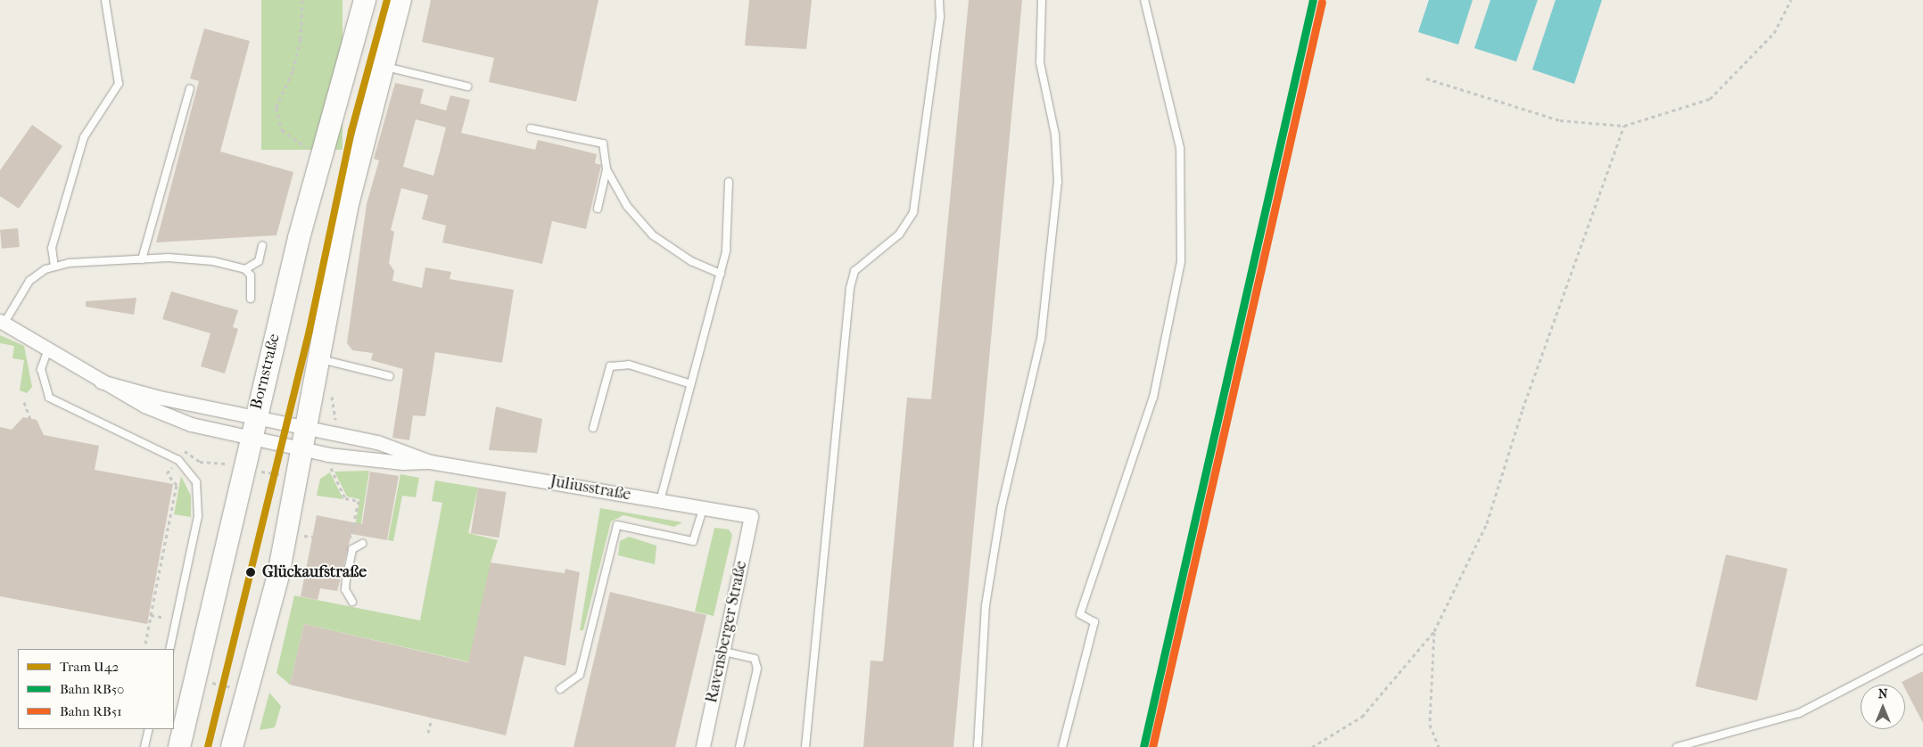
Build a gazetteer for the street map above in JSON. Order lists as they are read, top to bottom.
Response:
{
  "streets": {
    "main road": ["Bornstraße"],
    "street": ["Juliusstraße", "Ravensberger Straße"]
  },
  "crossings": [
    ["Bornstraße", "Juliusstraße"],
    ["Juliusstraße", "Ravensberger Straße"]
  ],
  "places": ["Glückaufstraße"],
  "lines": ["tram line U42", "rail line RB50", "rail line RB51"],
  "legend": ["Tram U42", "Bahn RB50", "Bahn RB51"],
  "north": "top"
}
